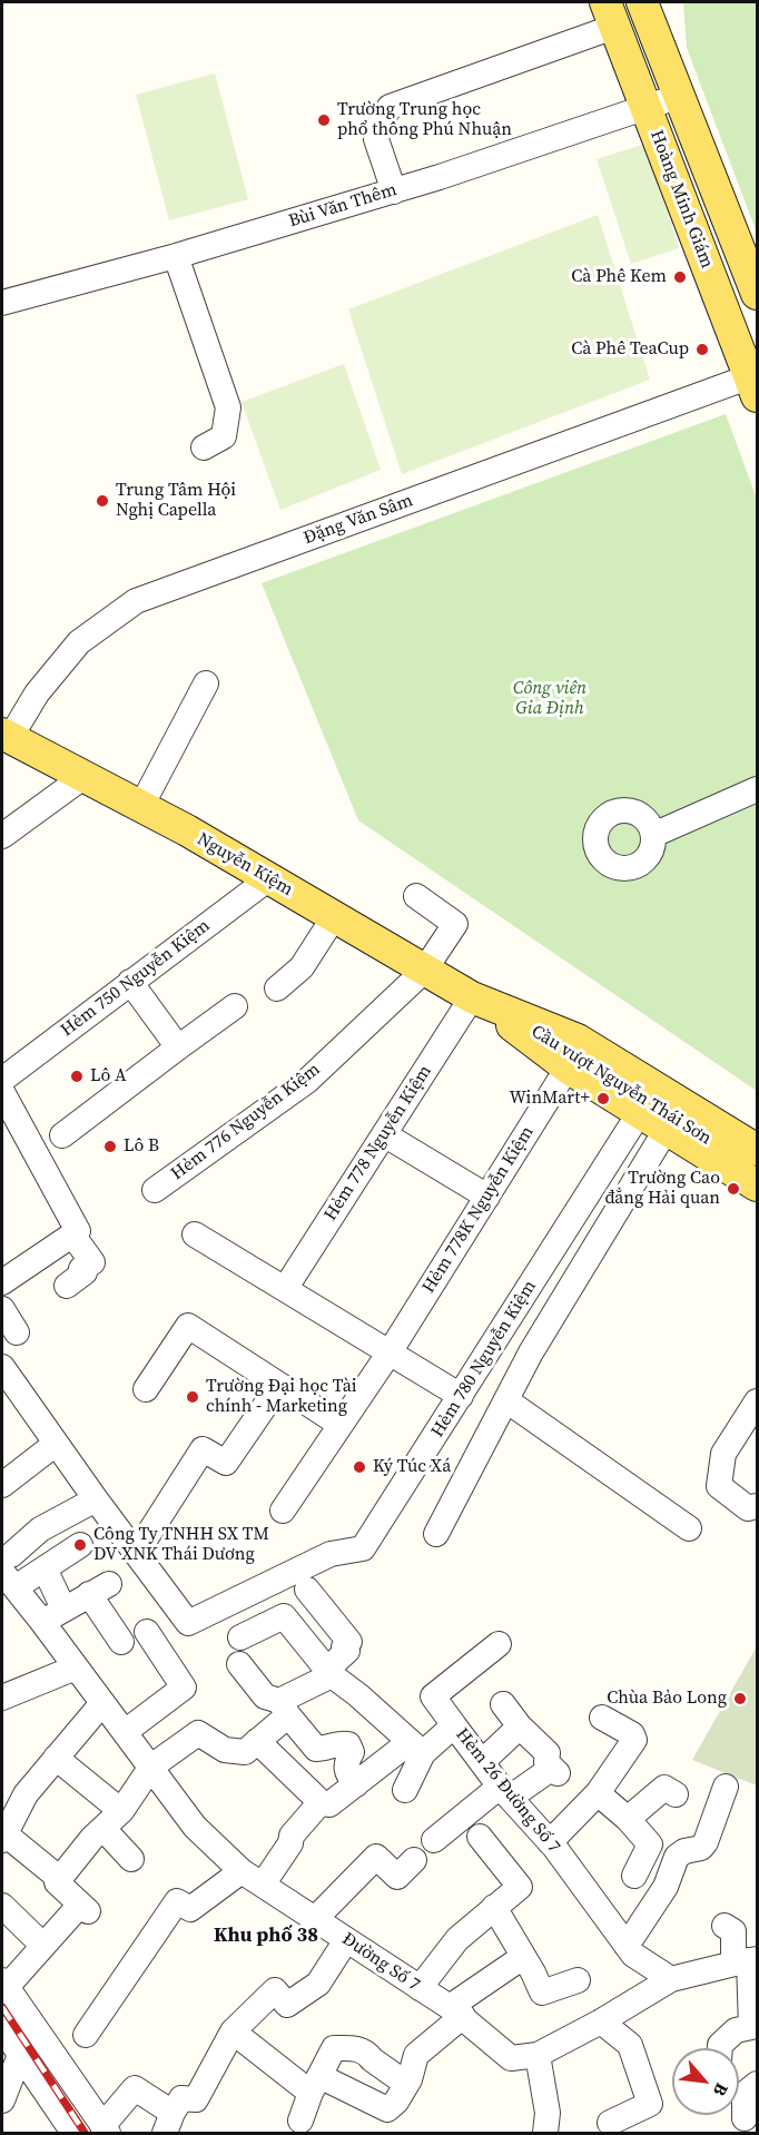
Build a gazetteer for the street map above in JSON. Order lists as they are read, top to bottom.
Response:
{
  "streets": {
    "main road": ["Hoàng Minh Giám", "Nguyễn Kiệm", "Cầu vượt Nguyễn Thái Sơn"],
    "street": [
      "Bùi Văn Thêm",
      "Đặng Văn Sâm",
      "Hẻm 750 Nguyễn Kiệm",
      "Hẻm 776 Nguyễn Kiệm",
      "Hẻm 778 Nguyễn Kiệm",
      "Hẻm 778K Nguyễn Kiệm",
      "Hẻm 780 Nguyễn Kiệm",
      "Hẻm 26 Đường Số 7",
      "Đường Số 7"
    ]
  },
  "crossings": [
    ["Hoàng Minh Giám", "Bùi Văn Thêm"],
    ["Hoàng Minh Giám", "Đặng Văn Sâm"],
    ["Đặng Văn Sâm", "Nguyễn Kiệm"],
    ["Nguyễn Kiệm", "Hẻm 750 Nguyễn Kiệm"],
    ["Nguyễn Kiệm", "Cầu vượt Nguyễn Thái Sơn"],
    ["Nguyễn Kiệm", "Hẻm 776 Nguyễn Kiệm"],
    ["Nguyễn Kiệm", "Hẻm 778 Nguyễn Kiệm"],
    ["Cầu vượt Nguyễn Thái Sơn", "Hẻm 778 Nguyễn Kiệm"],
    ["Cầu vượt Nguyễn Thái Sơn", "Hẻm 778K Nguyễn Kiệm"],
    ["Hẻm 26 Đường Số 7", "Đường Số 7"]
  ],
  "districts": ["Khu phố 38"],
  "parks": ["Công viên Gia Định"],
  "places": [
    "Trường Trung học phổ thông Phú Nhuận",
    "Cà Phê Kem",
    "Cà Phê TeaCup",
    "Trung Tâm Hội Nghị Capella",
    "Lô A",
    "WinMart+",
    "Lô B",
    "Trường Cao đẳng Hải quan",
    "Trường Đại học Tài chính - Marketing",
    "Ký Túc Xá",
    "Công Ty TNHH SX TM DV XNK Thái Dương",
    "Chùa Bảo Long"
  ],
  "north": "bottom right"
}
